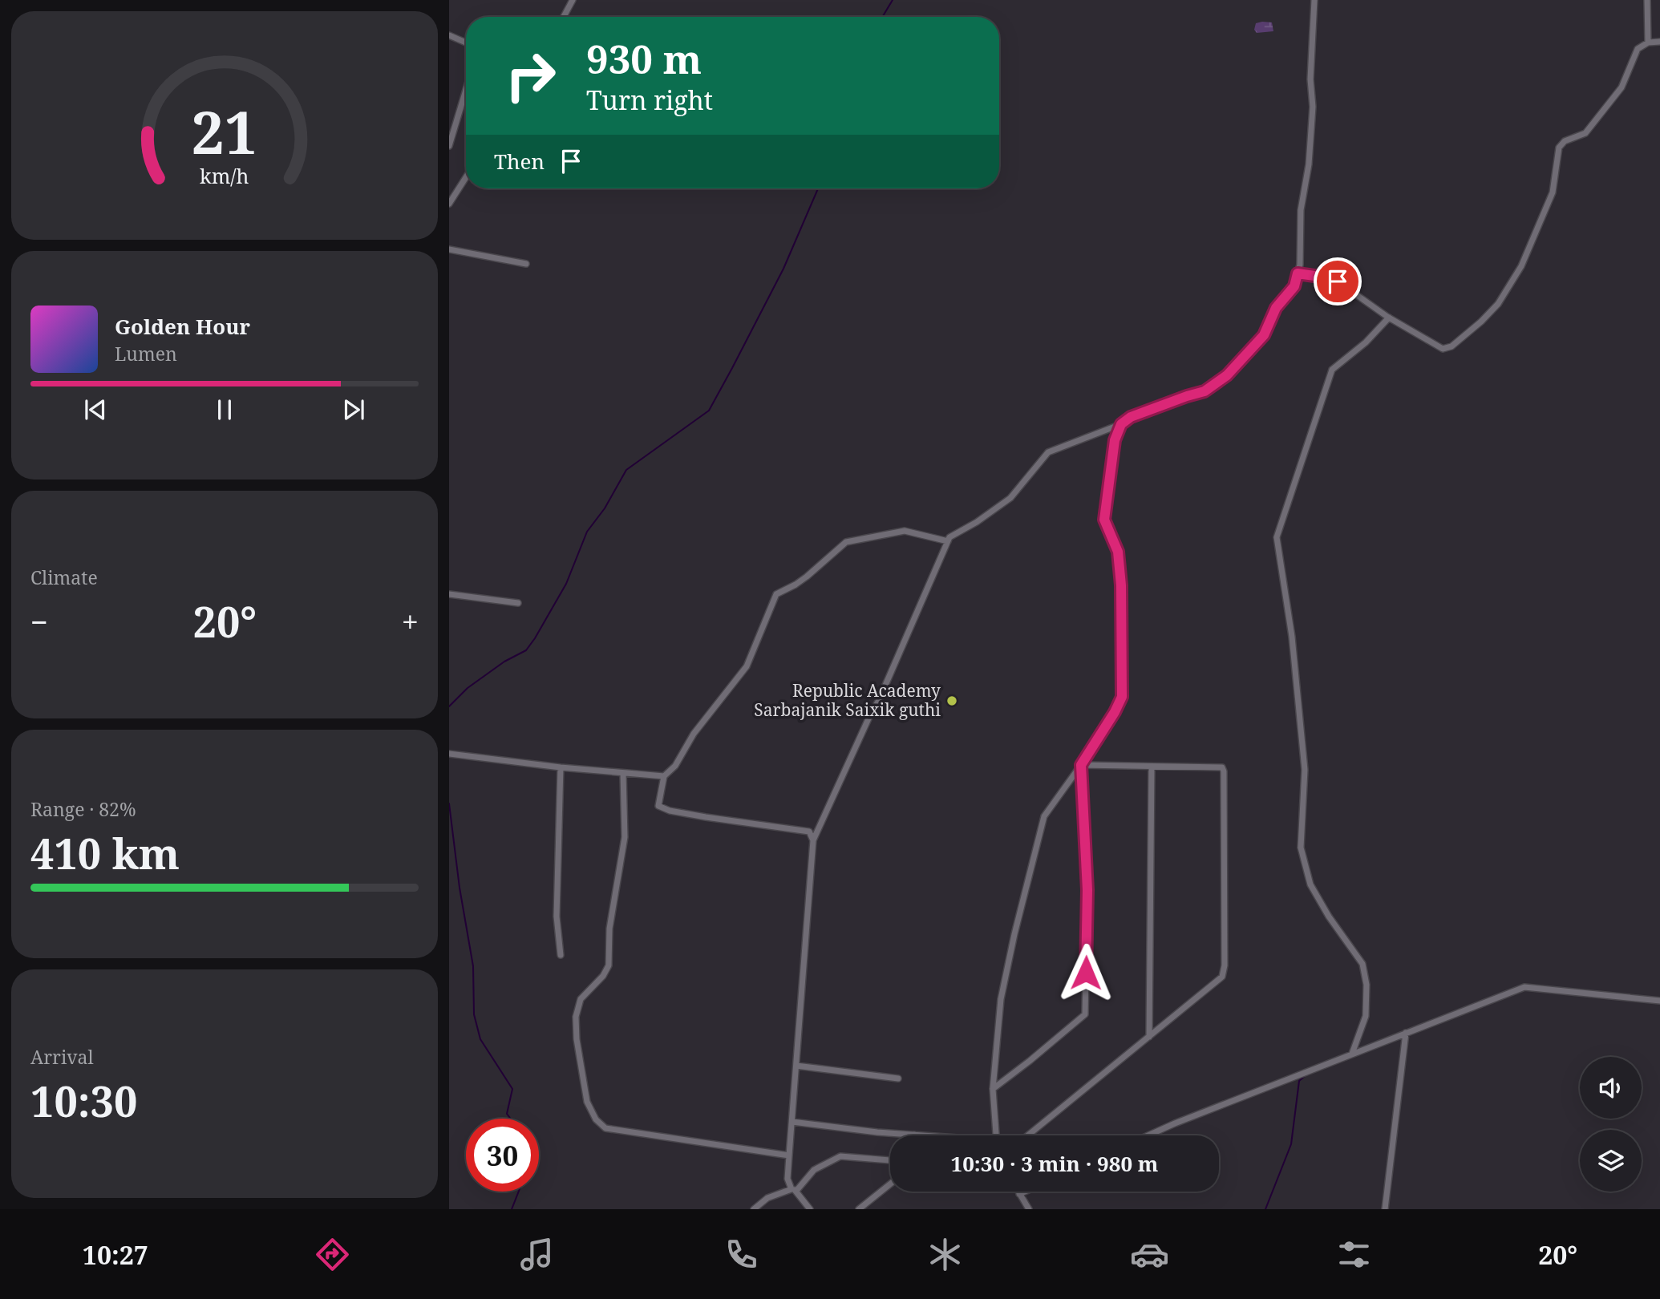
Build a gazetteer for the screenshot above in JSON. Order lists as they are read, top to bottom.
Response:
{
  "places": ["Republic Academy Sarbajanik Saixik guthi"],
  "page": {
    "turn": ["930 m", "Turn right"],
    "then": "Then",
    "song": ["Golden Hour", "Lumen"],
    "tile": [
      "Climate",
      ["Range · 82%", "410 km"],
      ["Arrival", "10:30"]
    ],
    "heat": ["−", "20°", "+"],
    "limit": "30",
    "trip": "10:30 · 3 min · 980 m",
    "tabs": ["10:27", "20°"],
    "gauge": ["21", "km/h"]
  }
}
